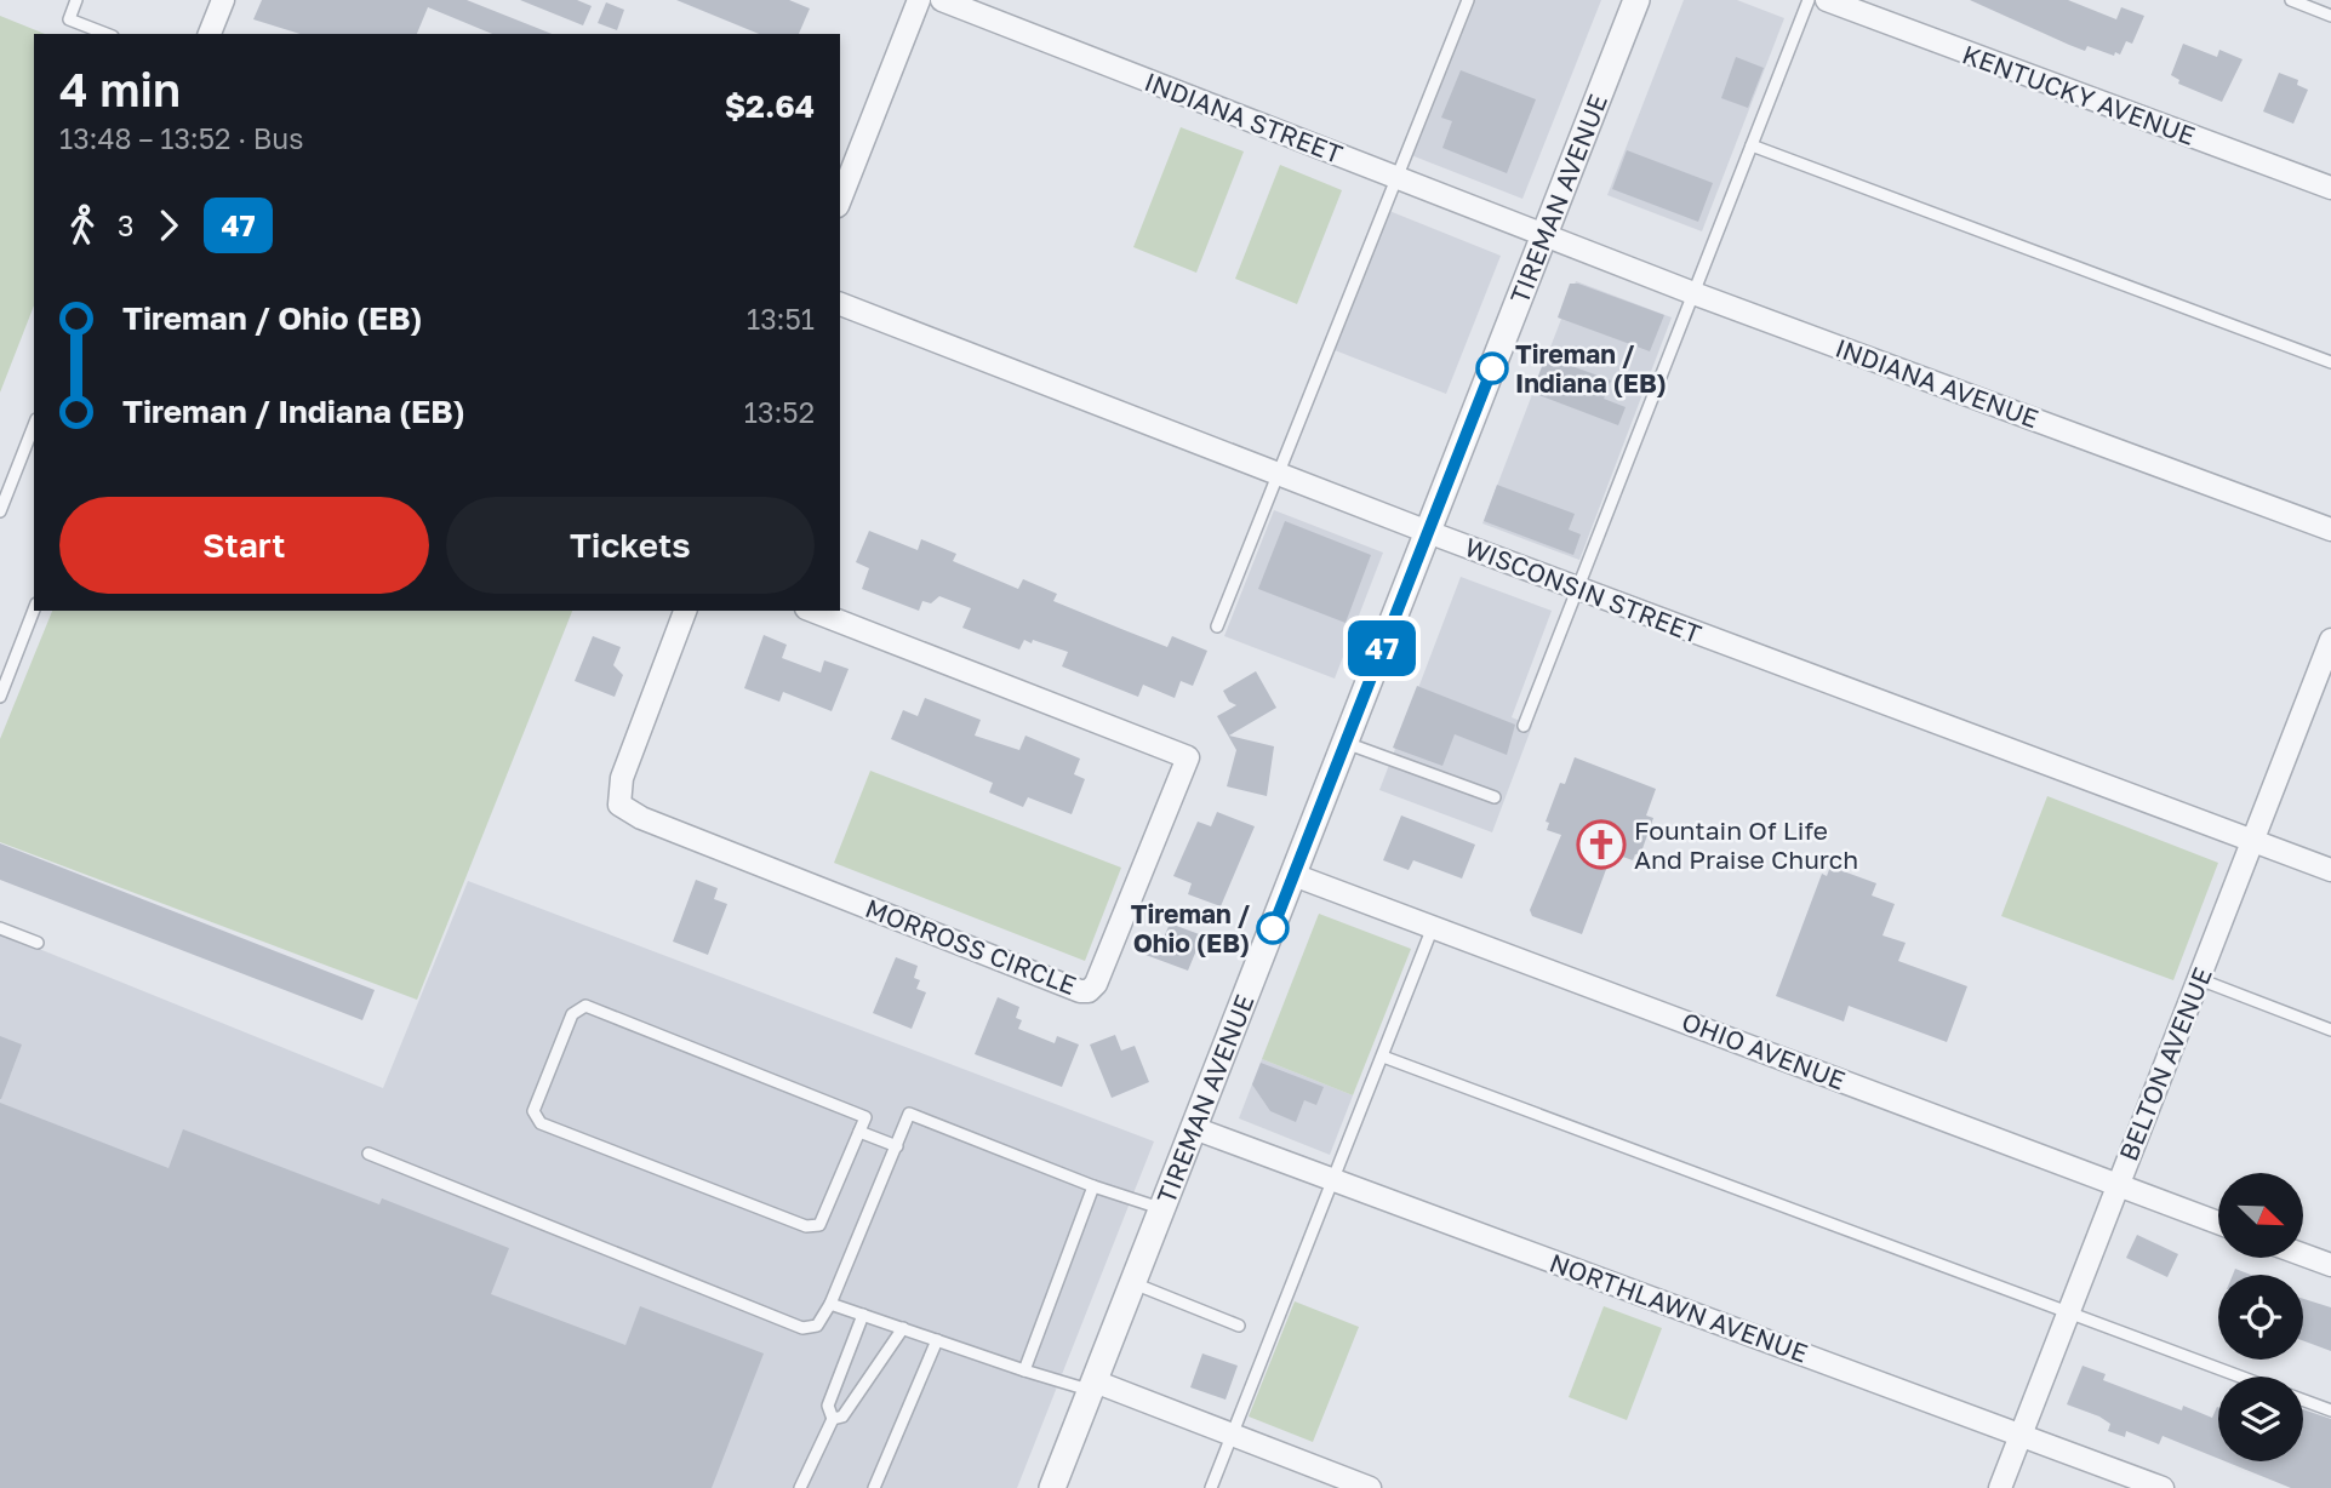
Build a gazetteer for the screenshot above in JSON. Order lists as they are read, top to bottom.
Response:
{
  "streets": {
    "street": [
      "KENTUCKY AVENUE",
      "INDIANA STREET",
      "TIREMAN AVENUE",
      "INDIANA AVENUE",
      "WISCONSIN STREET",
      "MORROSS CIRCLE",
      "OHIO AVENUE",
      "BELTON AVENUE",
      "NORTHLAWN AVENUE"
    ]
  },
  "crossings": [
    ["INDIANA STREET", "TIREMAN AVENUE"],
    ["INDIANA STREET", "INDIANA AVENUE"],
    ["TIREMAN AVENUE", "INDIANA AVENUE"],
    ["TIREMAN AVENUE", "WISCONSIN STREET"],
    ["TIREMAN AVENUE", "OHIO AVENUE"],
    ["TIREMAN AVENUE", "NORTHLAWN AVENUE"],
    ["WISCONSIN STREET", "BELTON AVENUE"],
    ["OHIO AVENUE", "BELTON AVENUE"],
    ["BELTON AVENUE", "NORTHLAWN AVENUE"]
  ],
  "places": {
    "other": ["Tireman / Indiana (EB)", "Tireman / Ohio (EB)"],
    "church": ["Fountain Of Life And Praise Church"]
  },
  "lines": ["bus line 47"],
  "north": "bottom right",
  "page": {
    "on_map": "47",
    "heading": ["4 min", "13:48 – 13:52 · Bus", "$2.64"],
    "legs": ["3", "47"],
    "list": [
      {
        "name": "Tireman / Ohio (EB)",
        "value": "13:51"
      },
      {
        "name": "Tireman / Indiana (EB)",
        "value": "13:52"
      }
    ],
    "buttons": ["Start", "Tickets"]
  }
}
